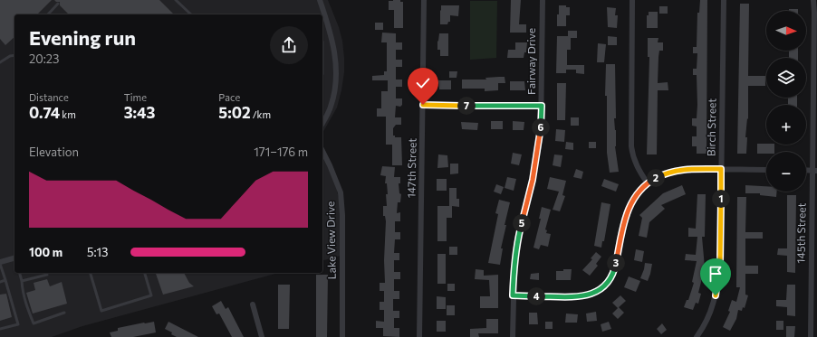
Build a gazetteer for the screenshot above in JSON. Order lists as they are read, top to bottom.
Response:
{
  "streets": {
    "street": [
      "Fairway Drive",
      "Birch Street",
      "147th Street",
      "145th Street",
      "Lake View Drive"
    ]
  },
  "north": "right",
  "page": {
    "map_buttons": ["+", "−"],
    "heading": ["Evening run", "20:23"],
    "stats": [
      ["Distance", "0.74 km"],
      ["Time", "3:43"],
      ["Pace", "5:02 /km"]
    ],
    "pins": [
      "7",
      "6",
      "2",
      "1",
      "5",
      "3",
      "4"
    ],
    "chart": ["Elevation", "171–176 m"],
    "list": [
      {
        "name": "100 m",
        "note": "5:13"
      }
    ]
  }
}
